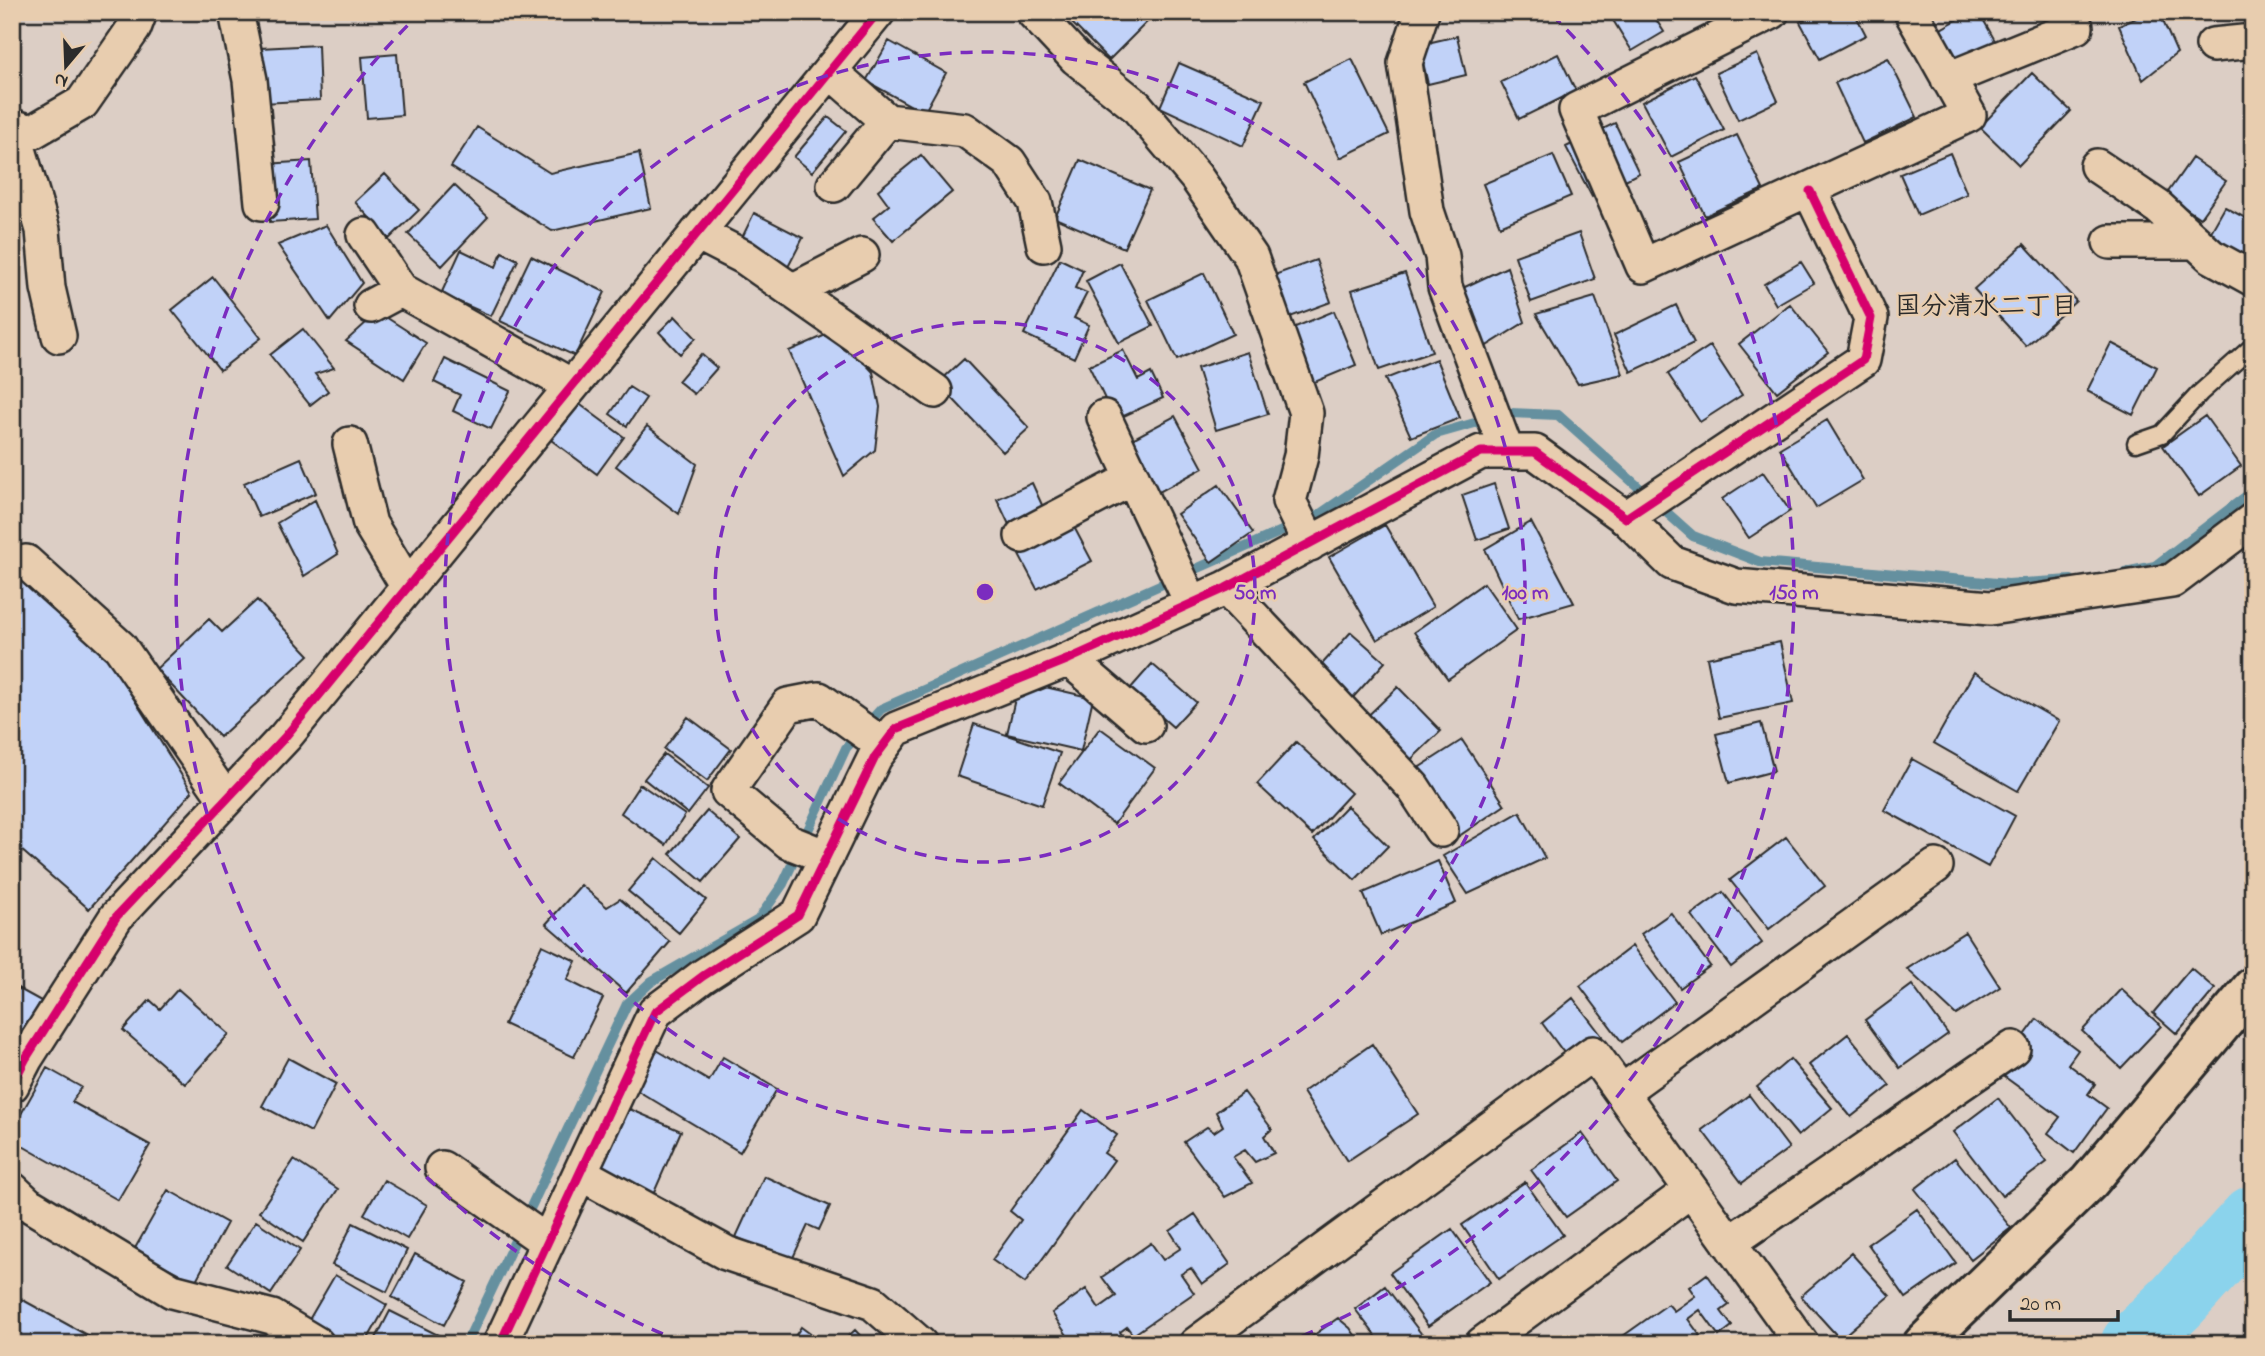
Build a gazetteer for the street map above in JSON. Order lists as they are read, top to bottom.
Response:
{
  "districts": ["国分清水二丁目"],
  "scale_bar": "20 m",
  "north": "bottom",
  "rings": ["50 m", "100 m", "150 m"]
}
